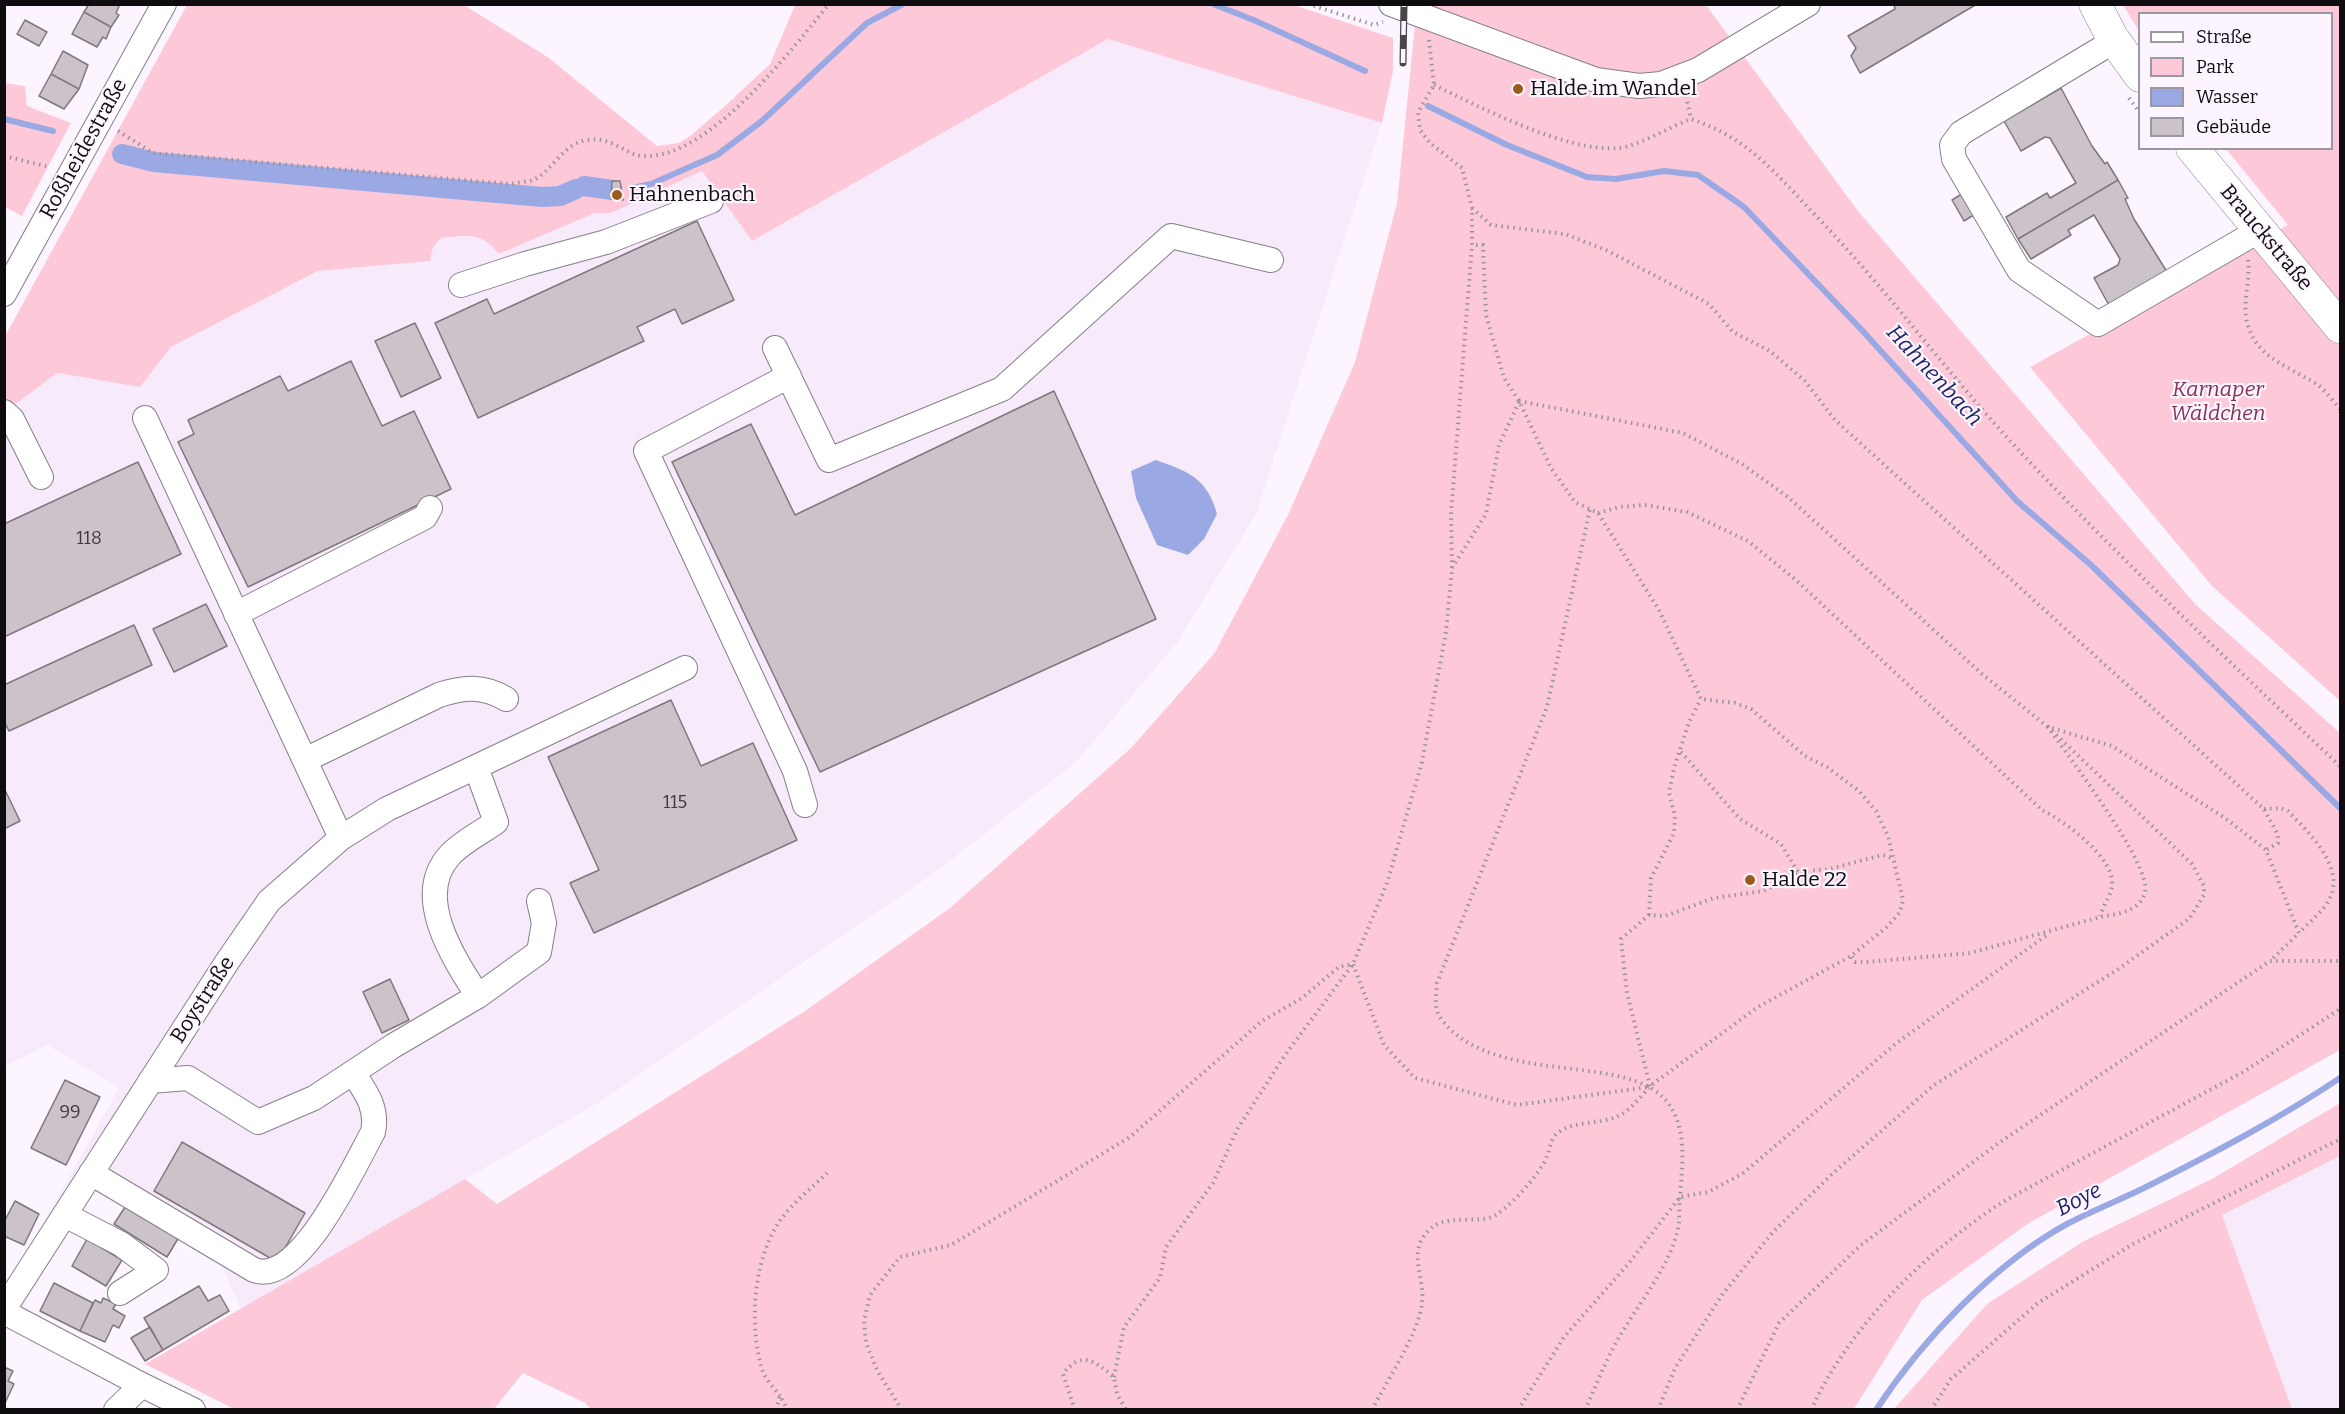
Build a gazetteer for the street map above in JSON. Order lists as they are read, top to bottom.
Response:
{
  "streets": {
    "main road": ["Brauckstraße"],
    "street": ["Roßheidestraße", "Boystraße"]
  },
  "water": ["Hahnenbach", "Boye"],
  "parks": ["Karnaper Wäldchen"],
  "places": ["Halde im Wandel", "Hahnenbach", "Halde 22"],
  "house_numbers": ["118", "115", "99"],
  "legend": [
    "Straße",
    "Park",
    "Wasser",
    "Gebäude"
  ]
}
